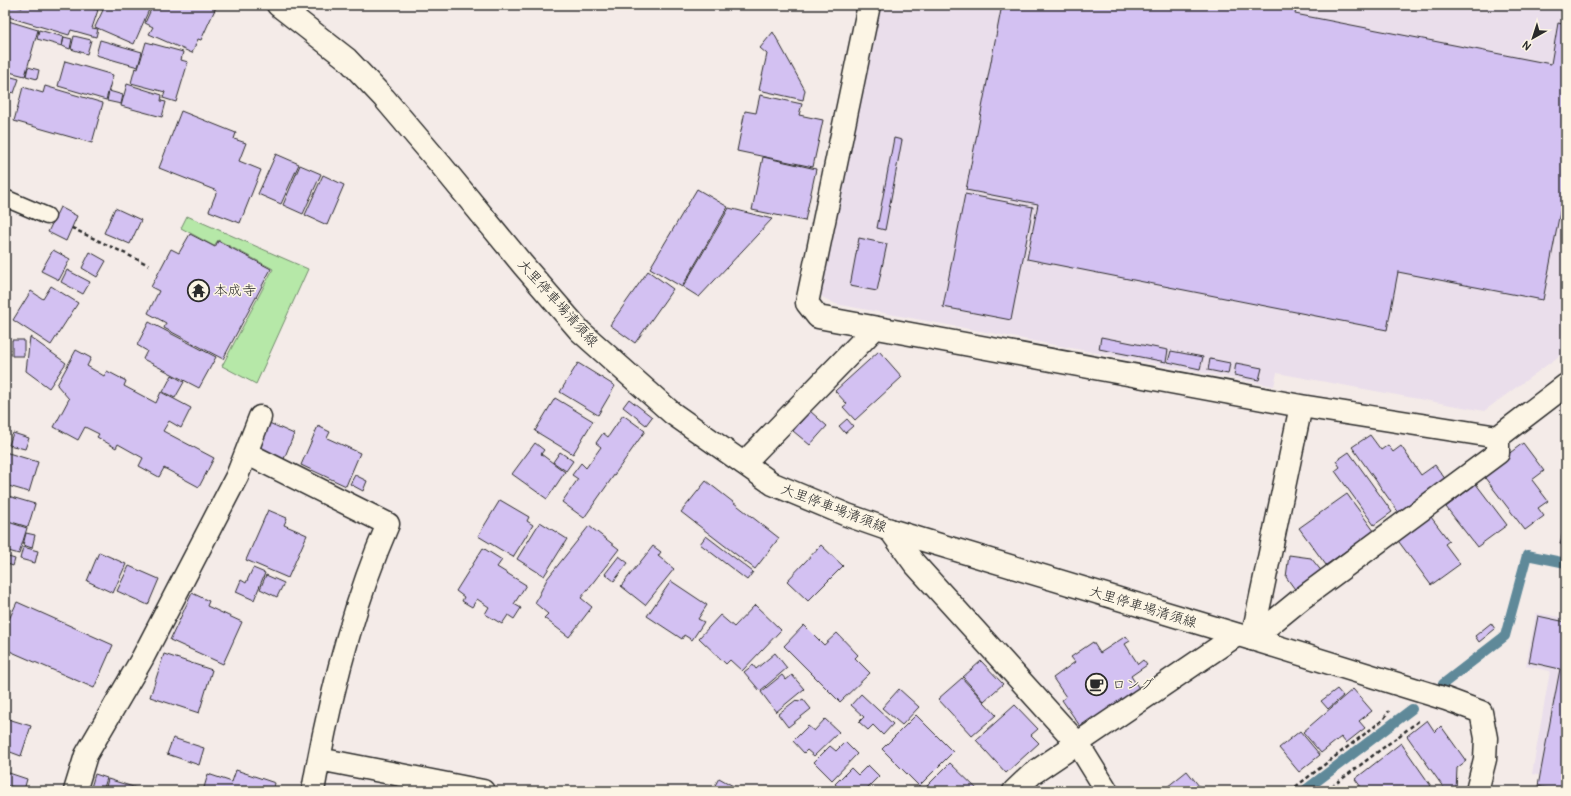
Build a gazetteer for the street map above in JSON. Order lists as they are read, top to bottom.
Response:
{
  "streets": {
    "street": ["大里停車場清須線"]
  },
  "places": {
    "temple": ["本成寺"],
    "cafe": ["ロング"]
  },
  "north": "bottom left"
}
